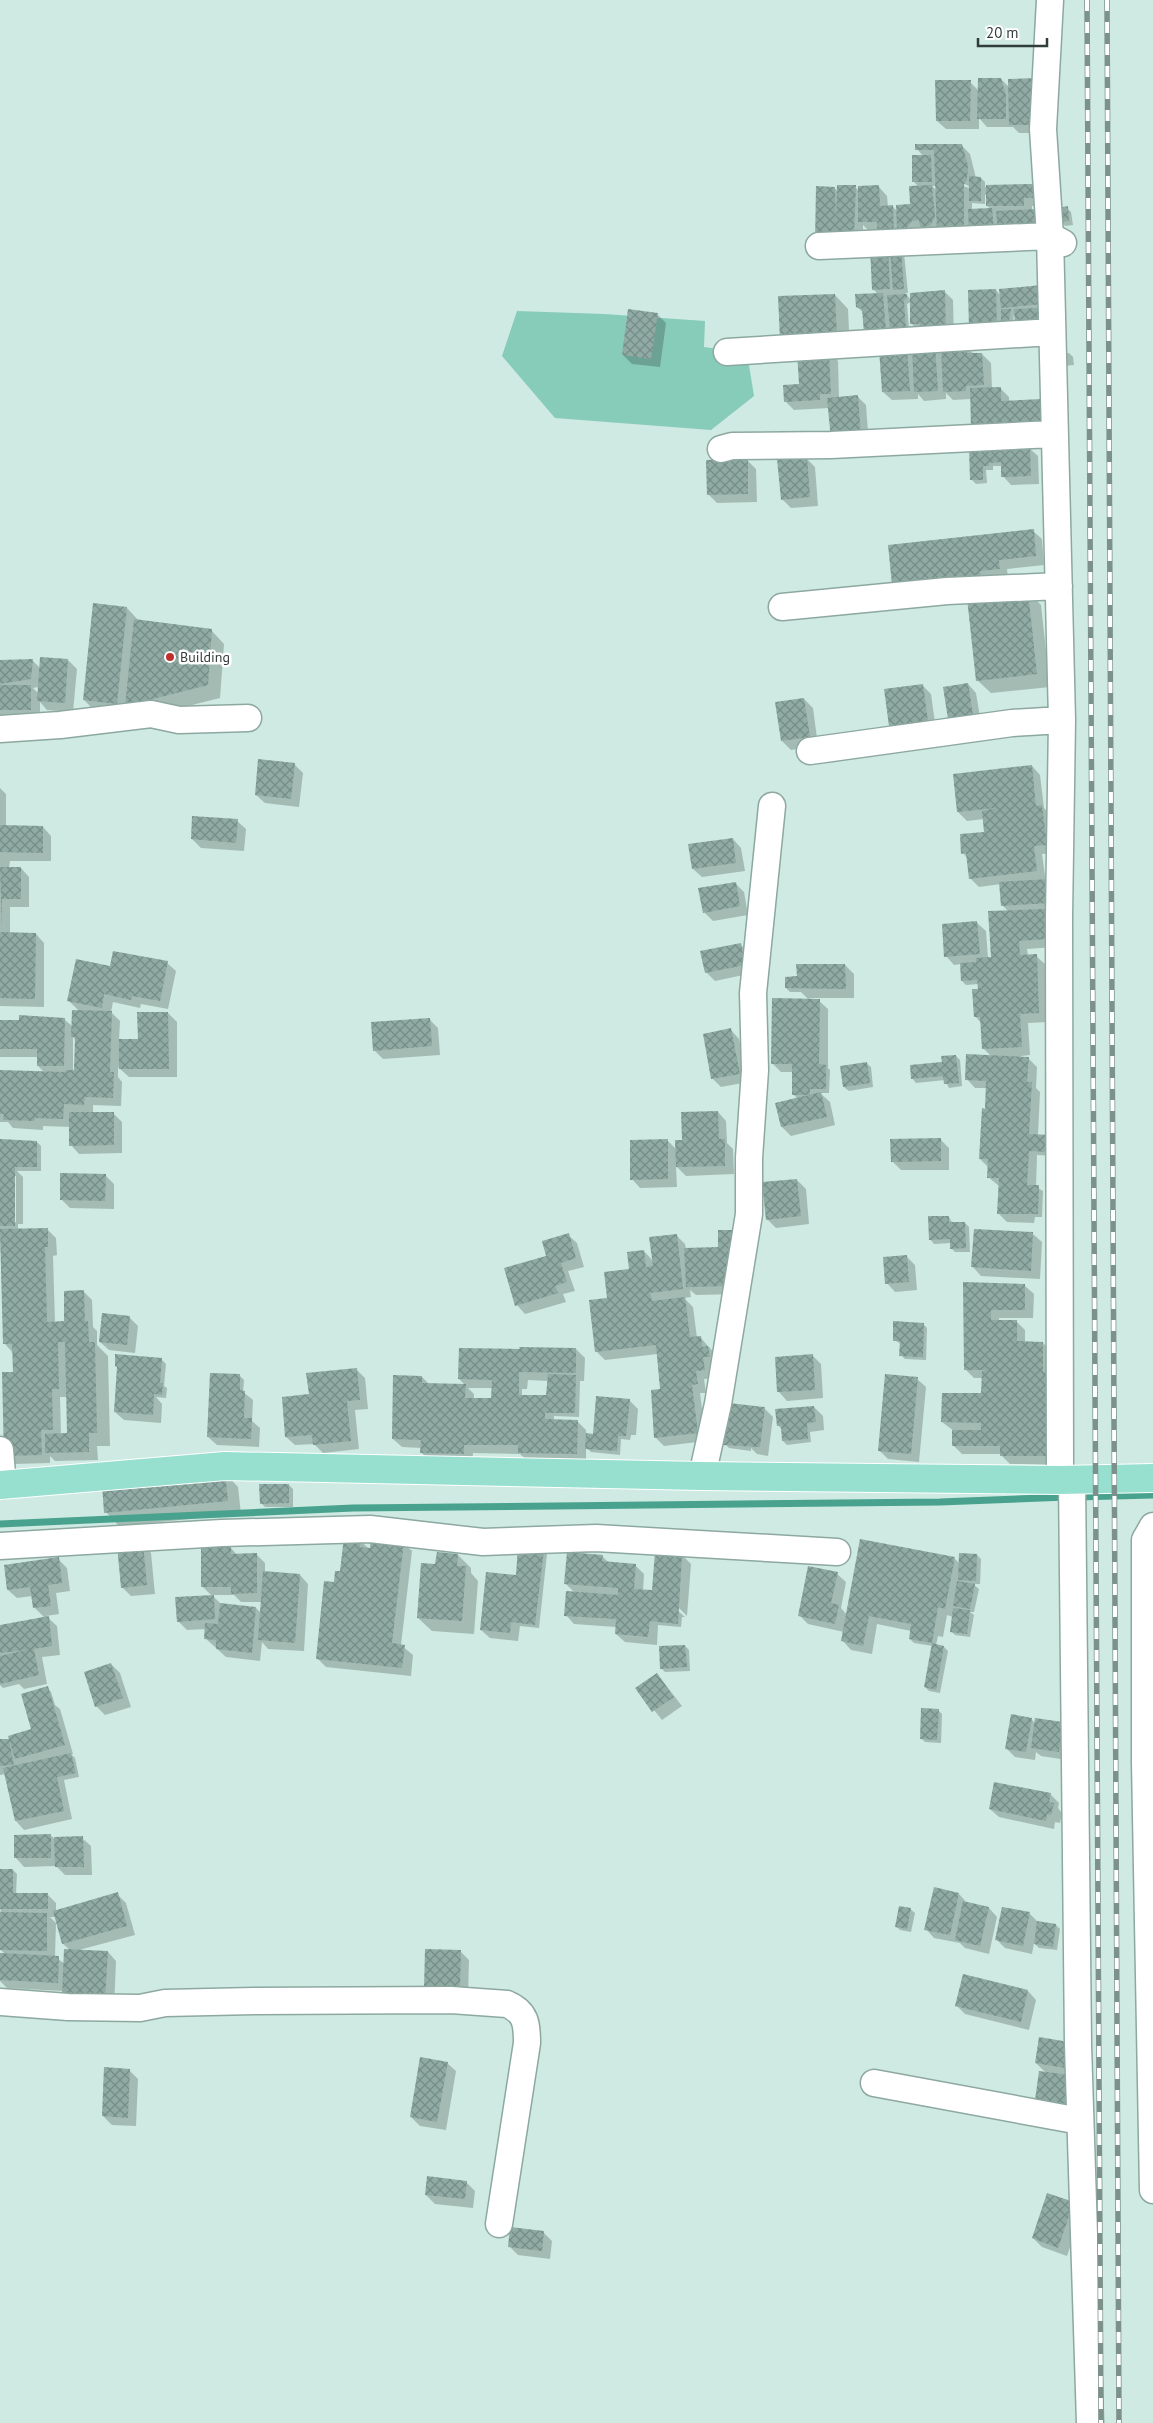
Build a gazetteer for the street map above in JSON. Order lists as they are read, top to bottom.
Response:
{
  "places": ["Building"],
  "scale_bar": "20 m"
}
